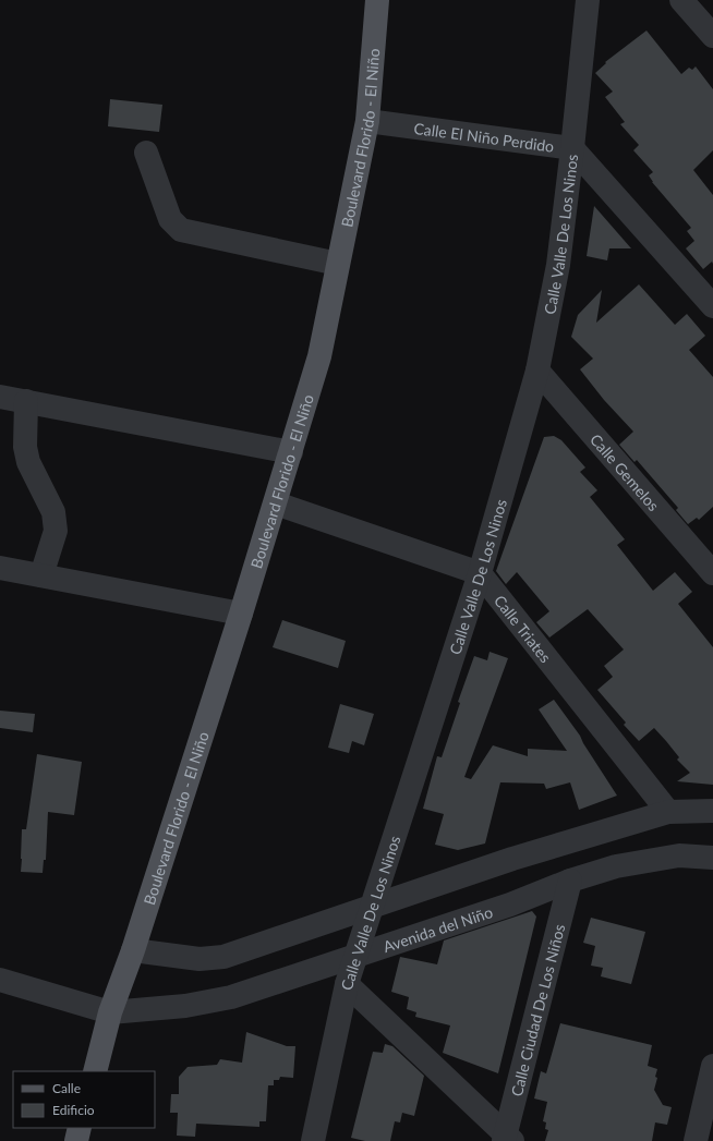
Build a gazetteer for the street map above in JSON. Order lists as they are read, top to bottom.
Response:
{
  "streets": {
    "main road": ["Boulevard Florido - El Niño"],
    "street": [
      "Calle El Niño Perdido",
      "Calle Valle De Los Ninos",
      "Calle Gemelos",
      "Calle Triates",
      "Avenida del Niño",
      "Calle Ciudad De Los Niños"
    ]
  },
  "crossings": [
    ["Calle El Niño Perdido", "Boulevard Florido - El Niño"],
    ["Calle El Niño Perdido", "Calle Valle De Los Ninos"],
    ["Boulevard Florido - El Niño", "Avenida del Niño"],
    ["Calle Valle De Los Ninos", "Calle Gemelos"],
    ["Calle Valle De Los Ninos", "Calle Triates"],
    ["Calle Valle De Los Ninos", "Avenida del Niño"],
    ["Avenida del Niño", "Calle Ciudad De Los Niños"]
  ],
  "legend": ["Calle", "Edificio"]
}
